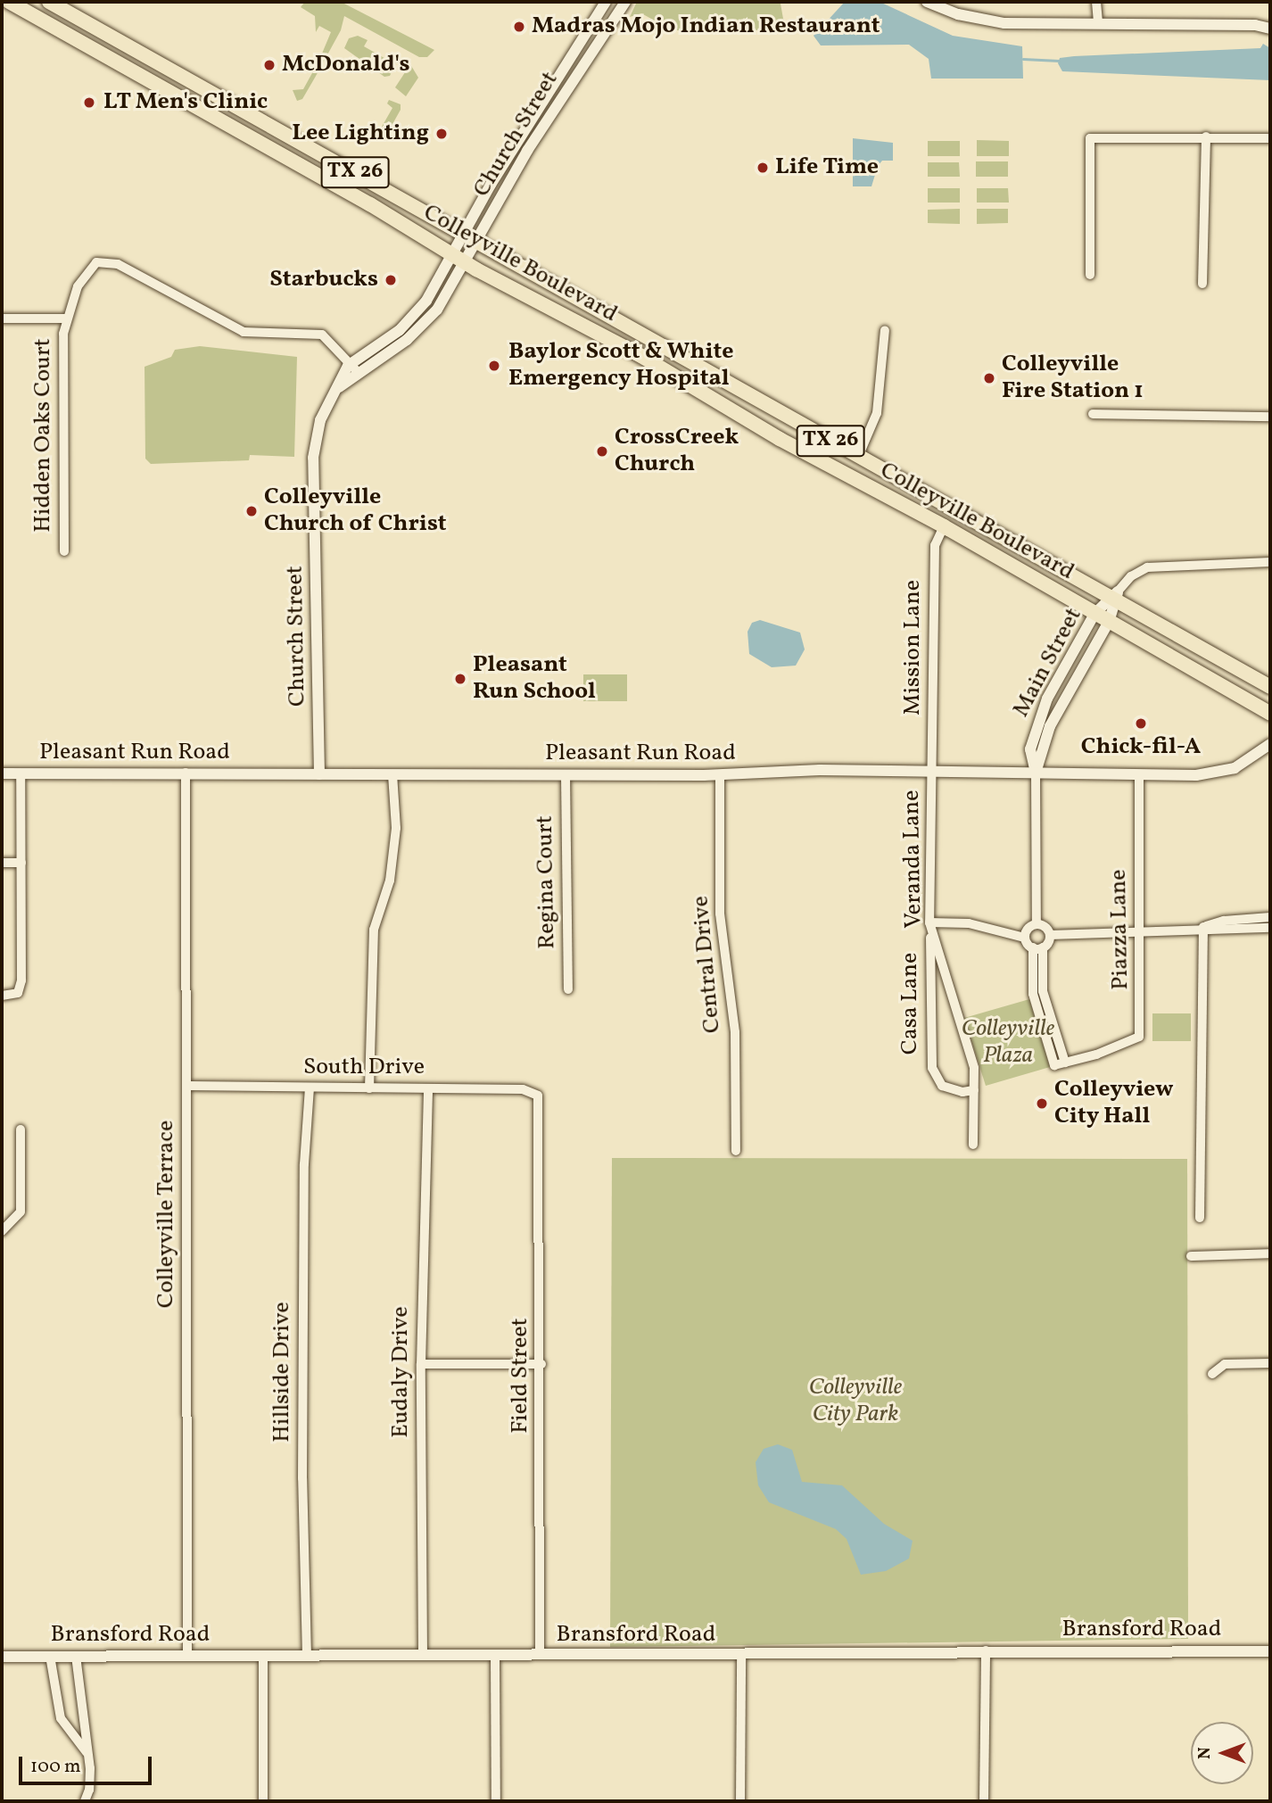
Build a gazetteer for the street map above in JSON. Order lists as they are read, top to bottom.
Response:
{
  "streets": {
    "main road": ["TX 26", "Colleyville Boulevard"],
    "street": [
      "Church Street",
      "Hidden Oaks Court",
      "Mission Lane",
      "Main Street",
      "Pleasant Run Road",
      "Veranda Lane",
      "Regina Court",
      "Piazza Lane",
      "Central Drive",
      "Casa Lane",
      "South Drive",
      "Colleyville Terrace",
      "Hillside Drive",
      "Eudaly Drive",
      "Field Street",
      "Bransford Road"
    ]
  },
  "crossings": [
    ["Church Street", "Colleyville Boulevard"],
    ["Church Street", "Hidden Oaks Court"],
    ["Church Street", "Pleasant Run Road"],
    ["Colleyville Boulevard", "Mission Lane"],
    ["Colleyville Boulevard", "Main Street"],
    ["Mission Lane", "Pleasant Run Road"],
    ["Mission Lane", "Veranda Lane"],
    ["Main Street", "Pleasant Run Road"],
    ["Pleasant Run Road", "Veranda Lane"],
    ["Pleasant Run Road", "Regina Court"],
    ["Pleasant Run Road", "Piazza Lane"],
    ["Pleasant Run Road", "Central Drive"],
    ["Pleasant Run Road", "Colleyville Terrace"],
    ["Veranda Lane", "Casa Lane"],
    ["South Drive", "Colleyville Terrace"],
    ["South Drive", "Hillside Drive"],
    ["South Drive", "Eudaly Drive"],
    ["South Drive", "Field Street"],
    ["Colleyville Terrace", "Bransford Road"],
    ["Hillside Drive", "Bransford Road"],
    ["Eudaly Drive", "Bransford Road"],
    ["Field Street", "Bransford Road"]
  ],
  "parks": ["Colleyville Plaza", "Colleyville City Park"],
  "places": [
    "Madras Mojo Indian Restaurant",
    "McDonald's",
    "LT Men's Clinic",
    "Lee Lighting",
    "Life Time",
    "Starbucks",
    "Baylor Scott & White Emergency Hospital",
    "Colleyville Fire Station 1",
    "CrossCreek Church",
    "Colleyville Church of Christ",
    "Pleasant Run School",
    "Chick-fil-A",
    "Colleyview City Hall"
  ],
  "scale_bar": "100 m",
  "north": "left"
}
